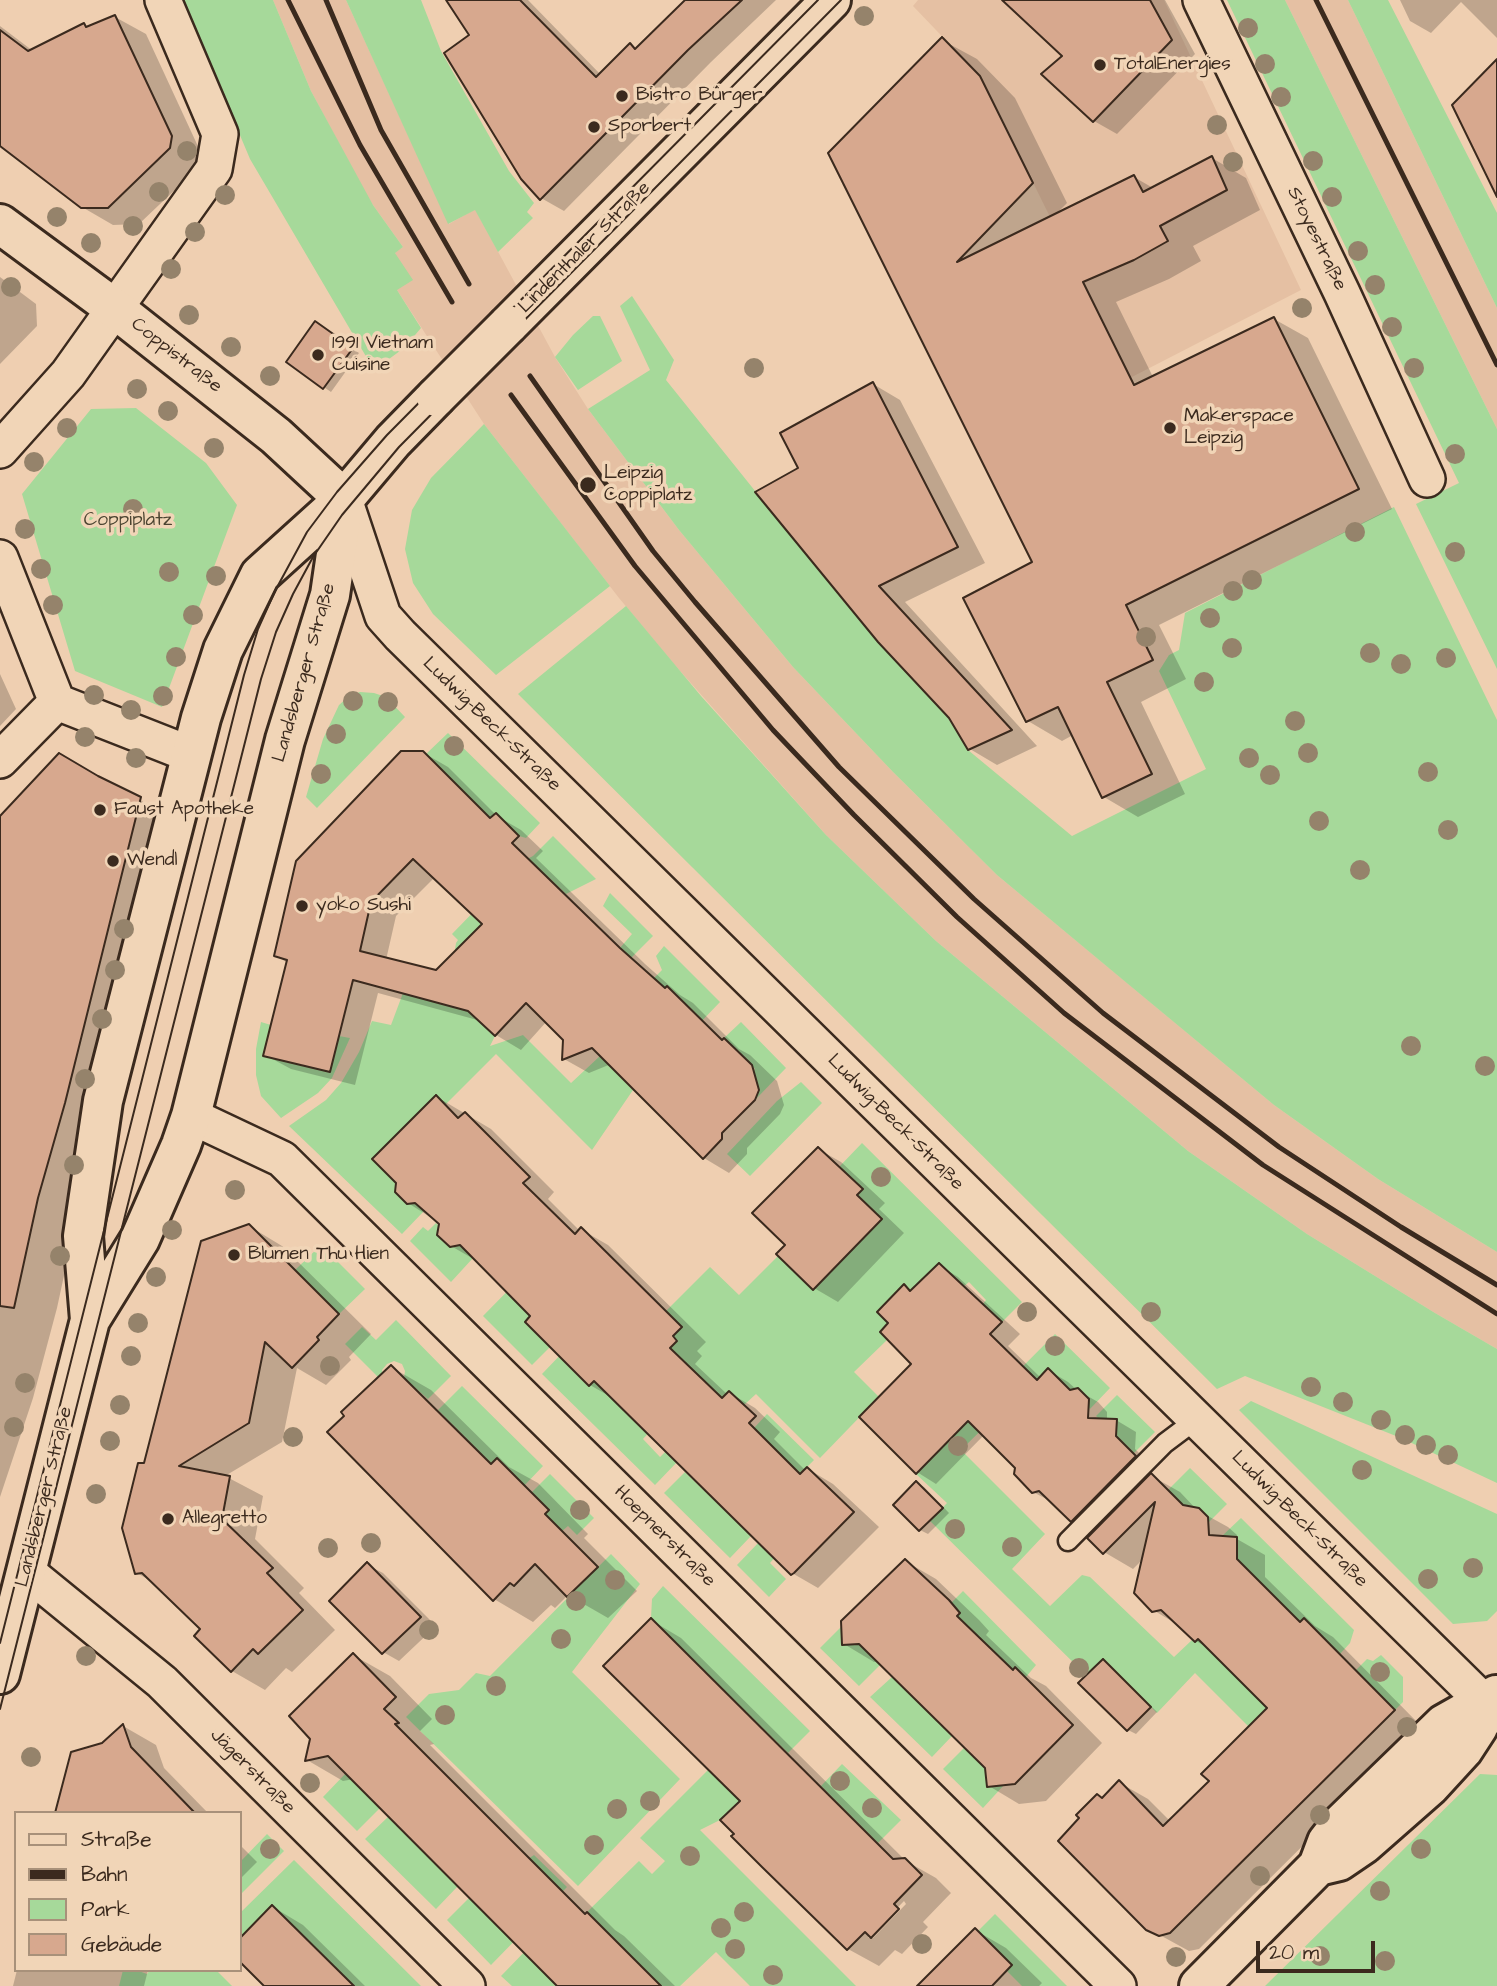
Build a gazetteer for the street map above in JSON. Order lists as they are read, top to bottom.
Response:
{
  "streets": {
    "main road": ["Lindenthaler Straße", "Coppistraße", "Landsberger Straße"],
    "street": [
      "Stoyestraße",
      "Ludwig-Beck-Straße",
      "Hoepnerstraße",
      "Jägerstraße"
    ]
  },
  "crossings": [
    ["Lindenthaler Straße", "Coppistraße"],
    ["Lindenthaler Straße", "Landsberger Straße"],
    ["Lindenthaler Straße", "Ludwig-Beck-Straße"],
    ["Coppistraße", "Landsberger Straße"],
    ["Coppistraße", "Ludwig-Beck-Straße"],
    ["Landsberger Straße", "Ludwig-Beck-Straße"],
    ["Landsberger Straße", "Hoepnerstraße"],
    ["Landsberger Straße", "Jägerstraße"]
  ],
  "parks": ["Coppiplatz"],
  "places": [
    "TotalEnergies",
    "Bistro Bürger",
    "Sporbert",
    "1991 Vietnam Cuisine",
    "Makerspace Leipzig",
    "Leipzig Coppiplatz",
    "Faust Apotheke",
    "Wendl",
    "yoko Sushi",
    "Blumen Thu Hien",
    "Allegretto"
  ],
  "legend": [
    "Straße",
    "Bahn",
    "Park",
    "Gebäude"
  ],
  "scale_bar": "20 m"
}
